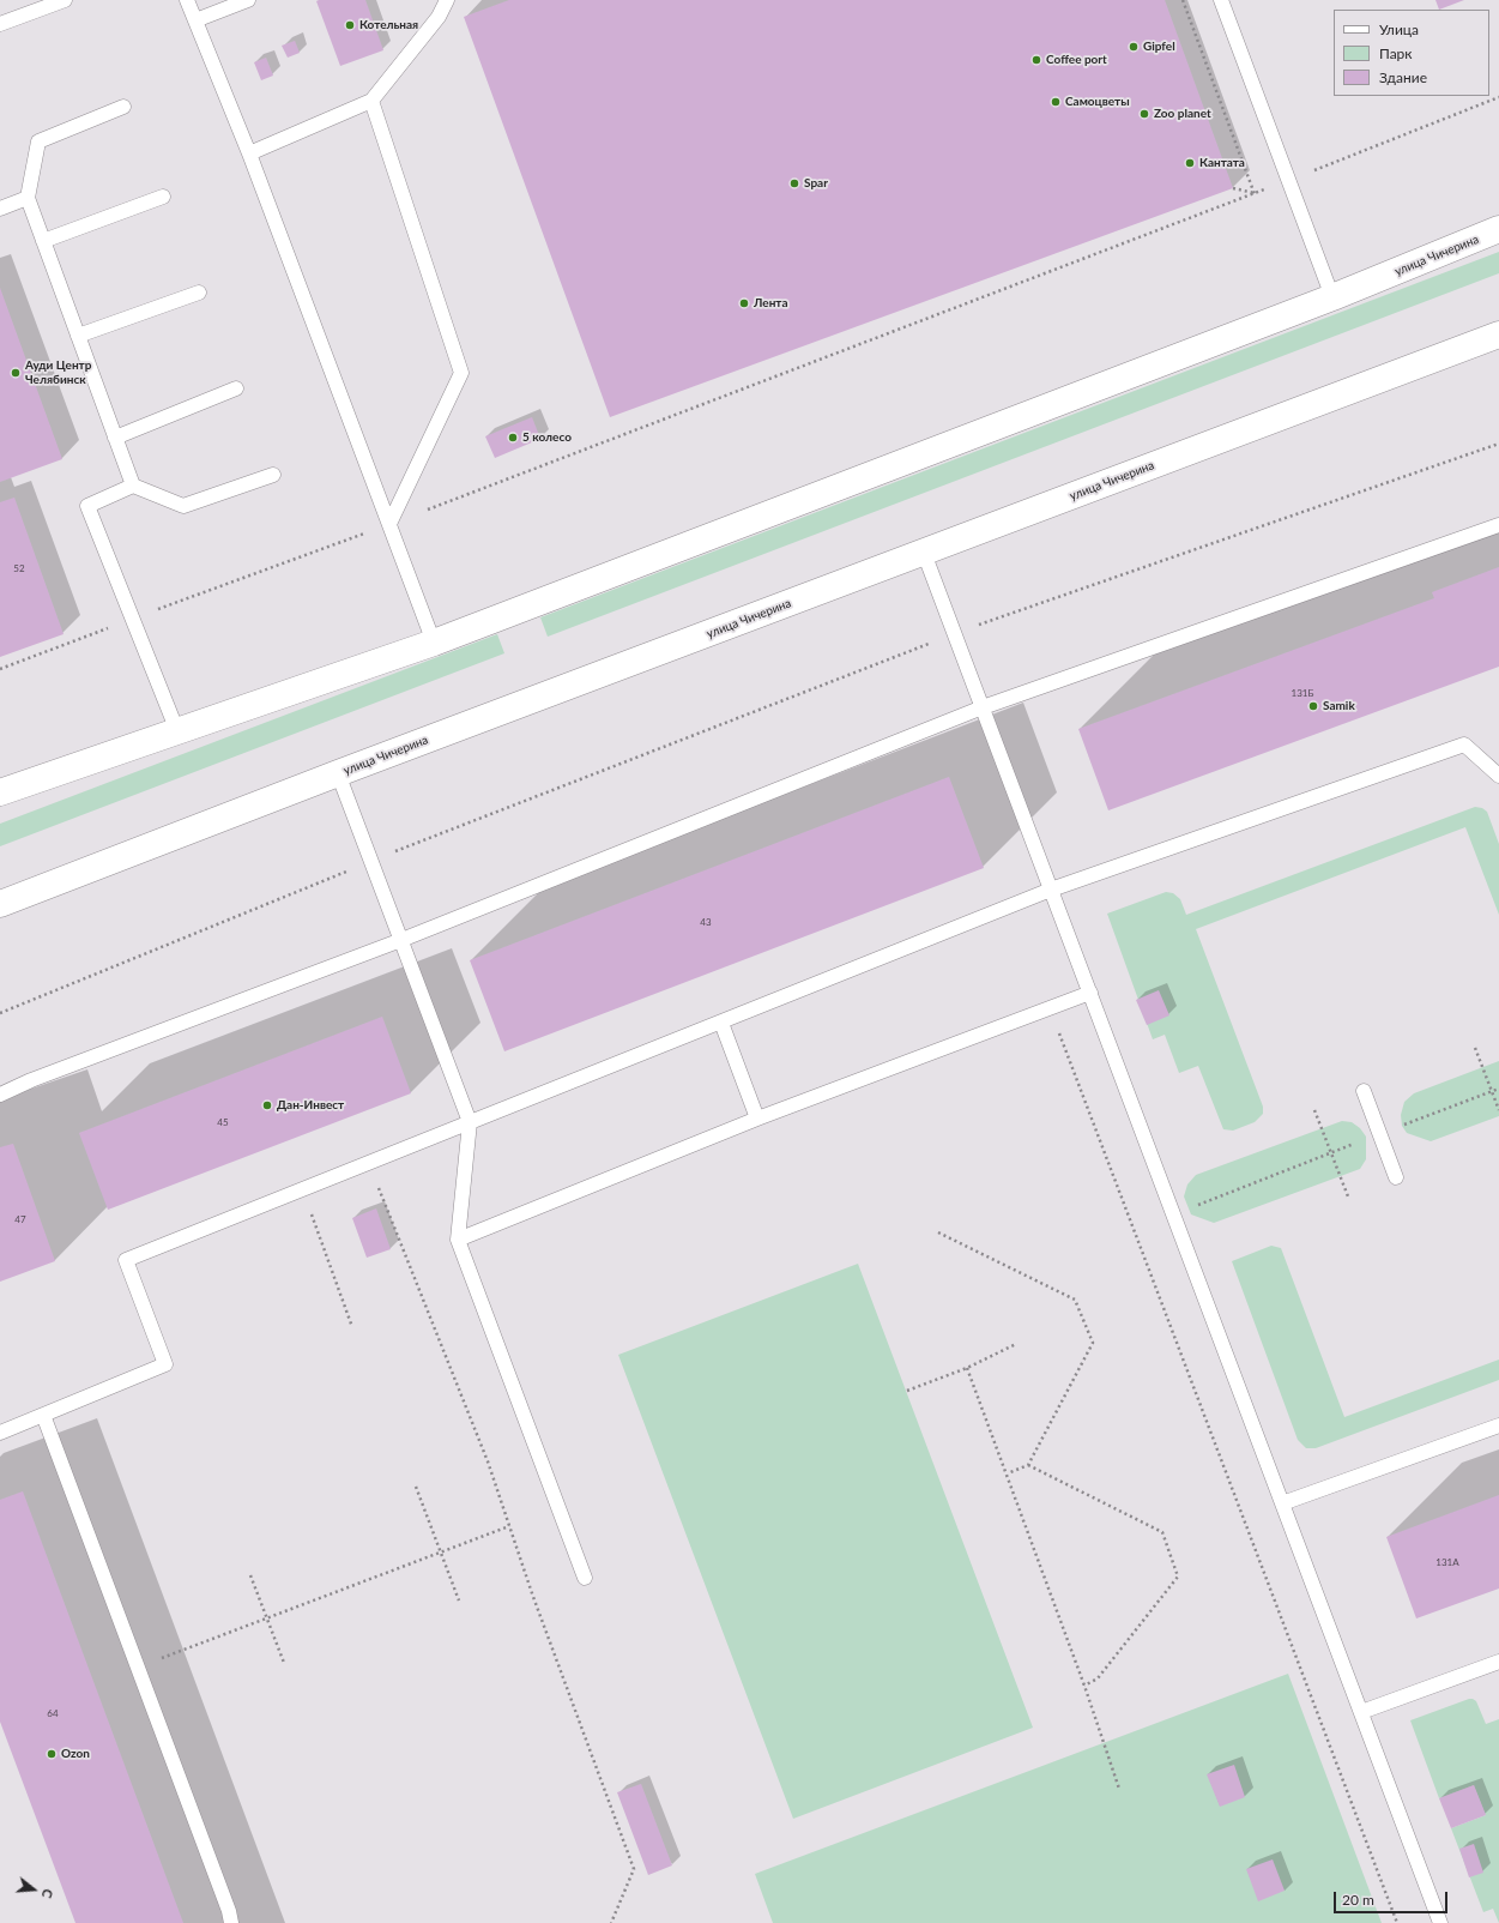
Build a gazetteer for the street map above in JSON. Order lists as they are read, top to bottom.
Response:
{
  "streets": {
    "main road": ["улица Чичерина"]
  },
  "places": [
    "Котельная",
    "Gipfel",
    "Coffee port",
    "Самоцветы",
    "Zoo planet",
    "Кантата",
    "Spar",
    "Лента",
    "Ауди Центр Челябинск",
    "5 колесо",
    "Samik",
    "Дан-Инвест",
    "Ozon"
  ],
  "house_numbers": [
    "52",
    "131Б",
    "43",
    "45",
    "47",
    "131А",
    "64"
  ],
  "legend": ["Улица", "Парк", "Здание"],
  "scale_bar": "20 m",
  "north": "right"
}
